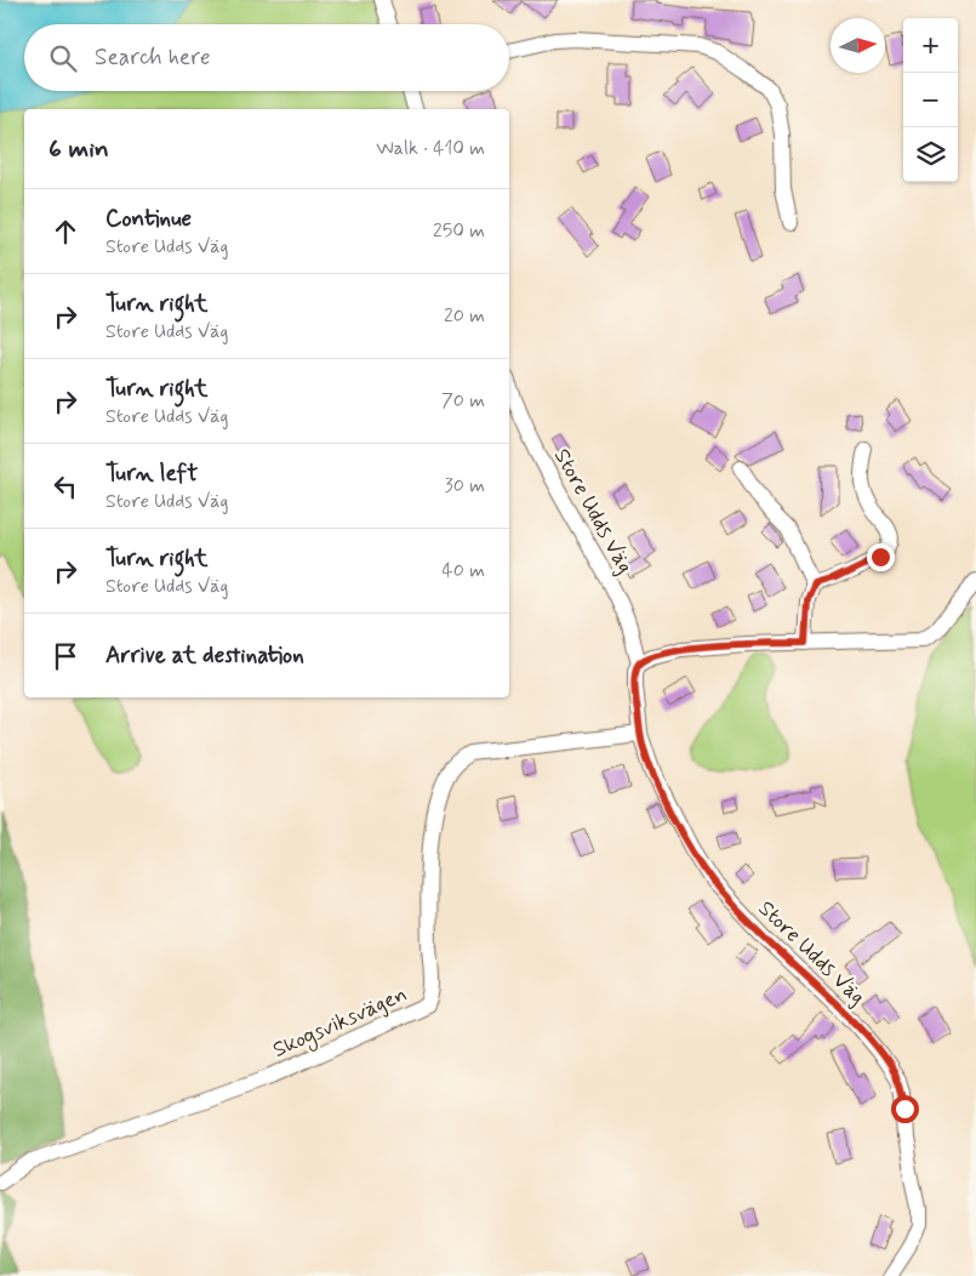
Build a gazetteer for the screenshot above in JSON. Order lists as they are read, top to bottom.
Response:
{
  "streets": {
    "street": ["Store Udds Väg", "Skogsviksvägen"]
  },
  "crossings": [
    ["Store Udds Väg", "Skogsviksvägen"]
  ],
  "north": "right",
  "page": {
    "map_buttons": ["+", "−"],
    "search": "Search here",
    "heading": ["6 min", "Walk · 410 m"],
    "list": [
      ["Continue", "Store Udds Väg", "250 m"],
      ["Turn right", "Store Udds Väg", "20 m"],
      ["Turn right", "Store Udds Väg", "70 m"],
      ["Turn left", "Store Udds Väg", "30 m"],
      ["Turn right", "Store Udds Väg", "40 m"],
      "Arrive at destination"
    ]
  }
}
